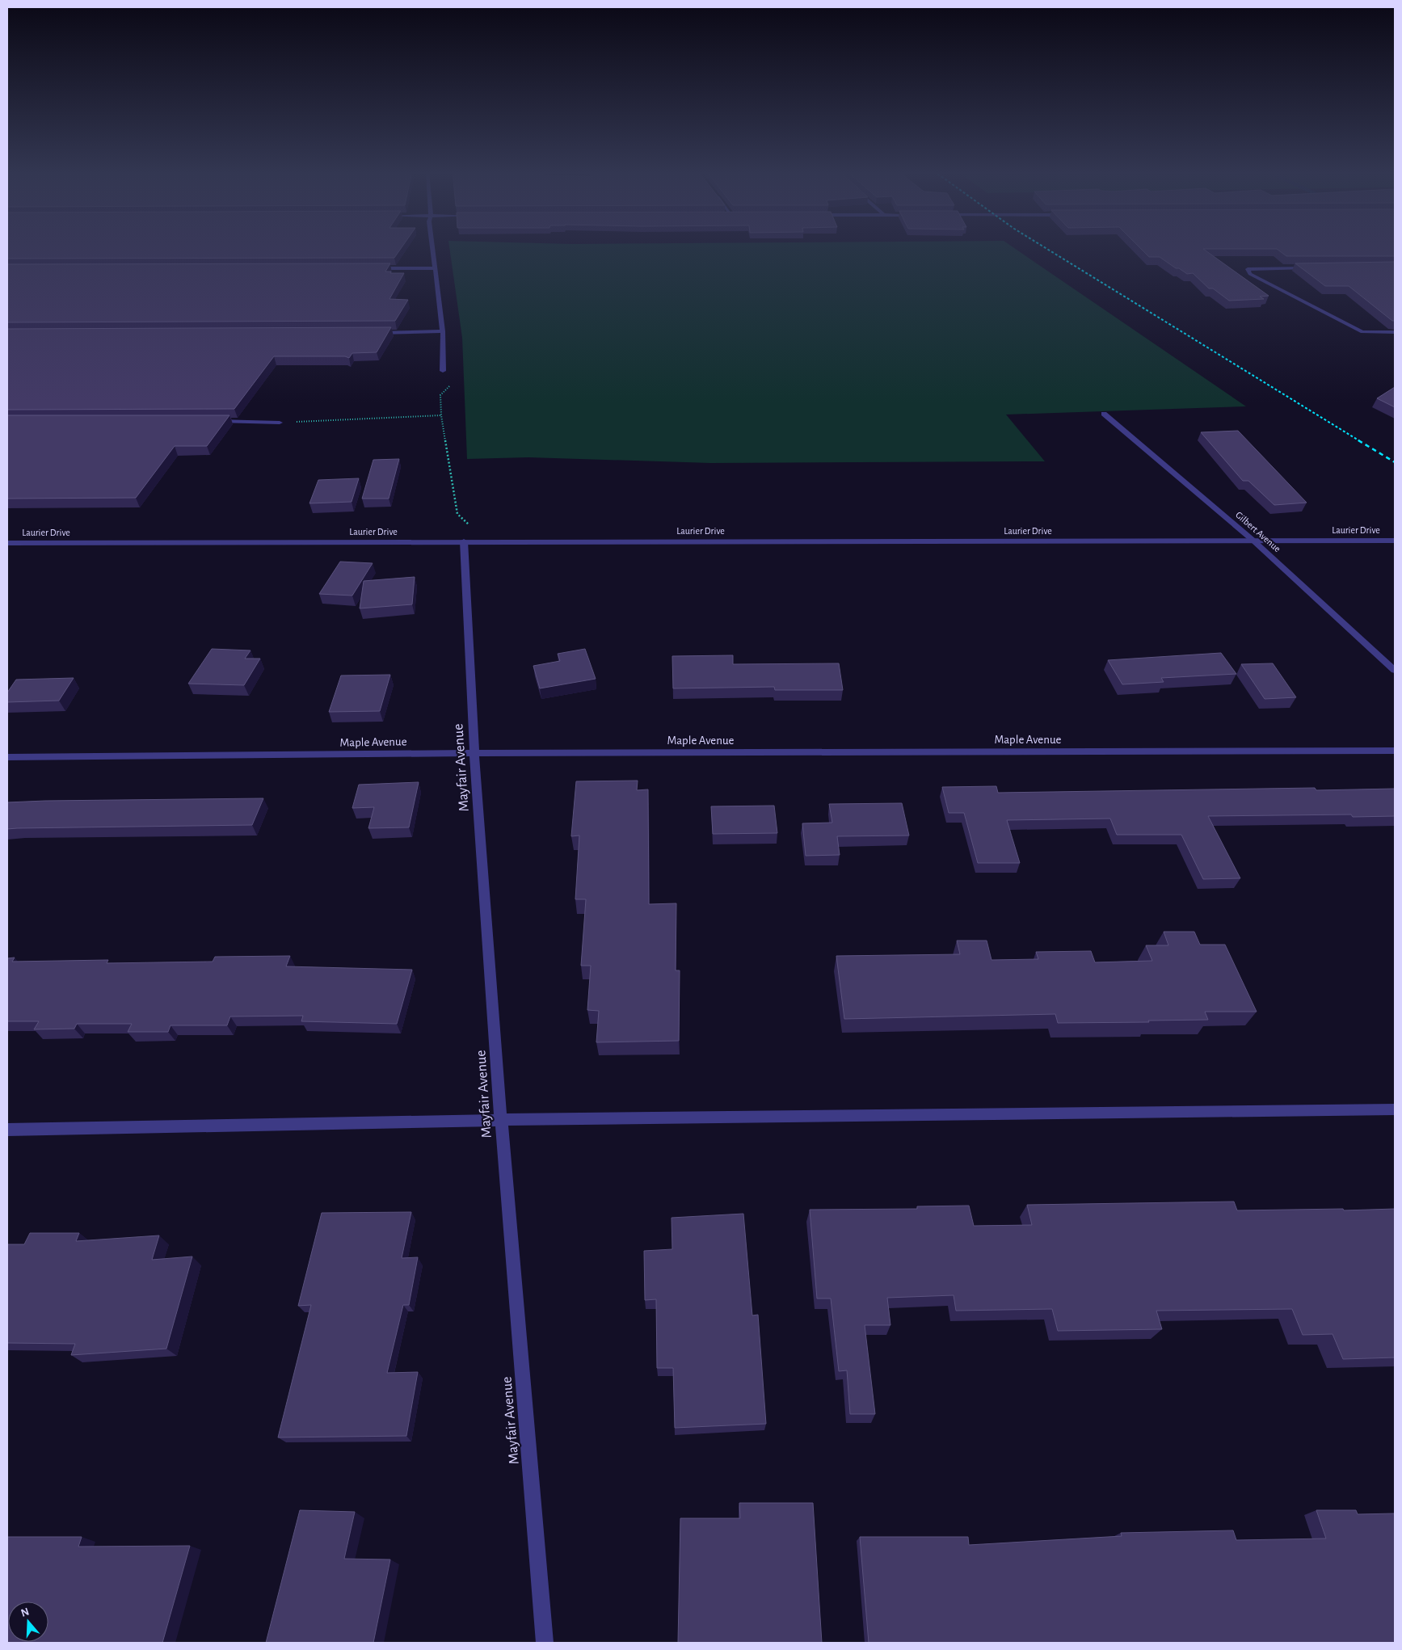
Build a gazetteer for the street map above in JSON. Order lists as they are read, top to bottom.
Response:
{
  "streets": {
    "street": [
      "Laurier Drive",
      "Gilbert Avenue",
      "Maple Avenue",
      "Mayfair Avenue"
    ]
  },
  "crossings": [
    ["Laurier Drive", "Gilbert Avenue"],
    ["Laurier Drive", "Mayfair Avenue"],
    ["Maple Avenue", "Mayfair Avenue"]
  ],
  "north": "top"
}
